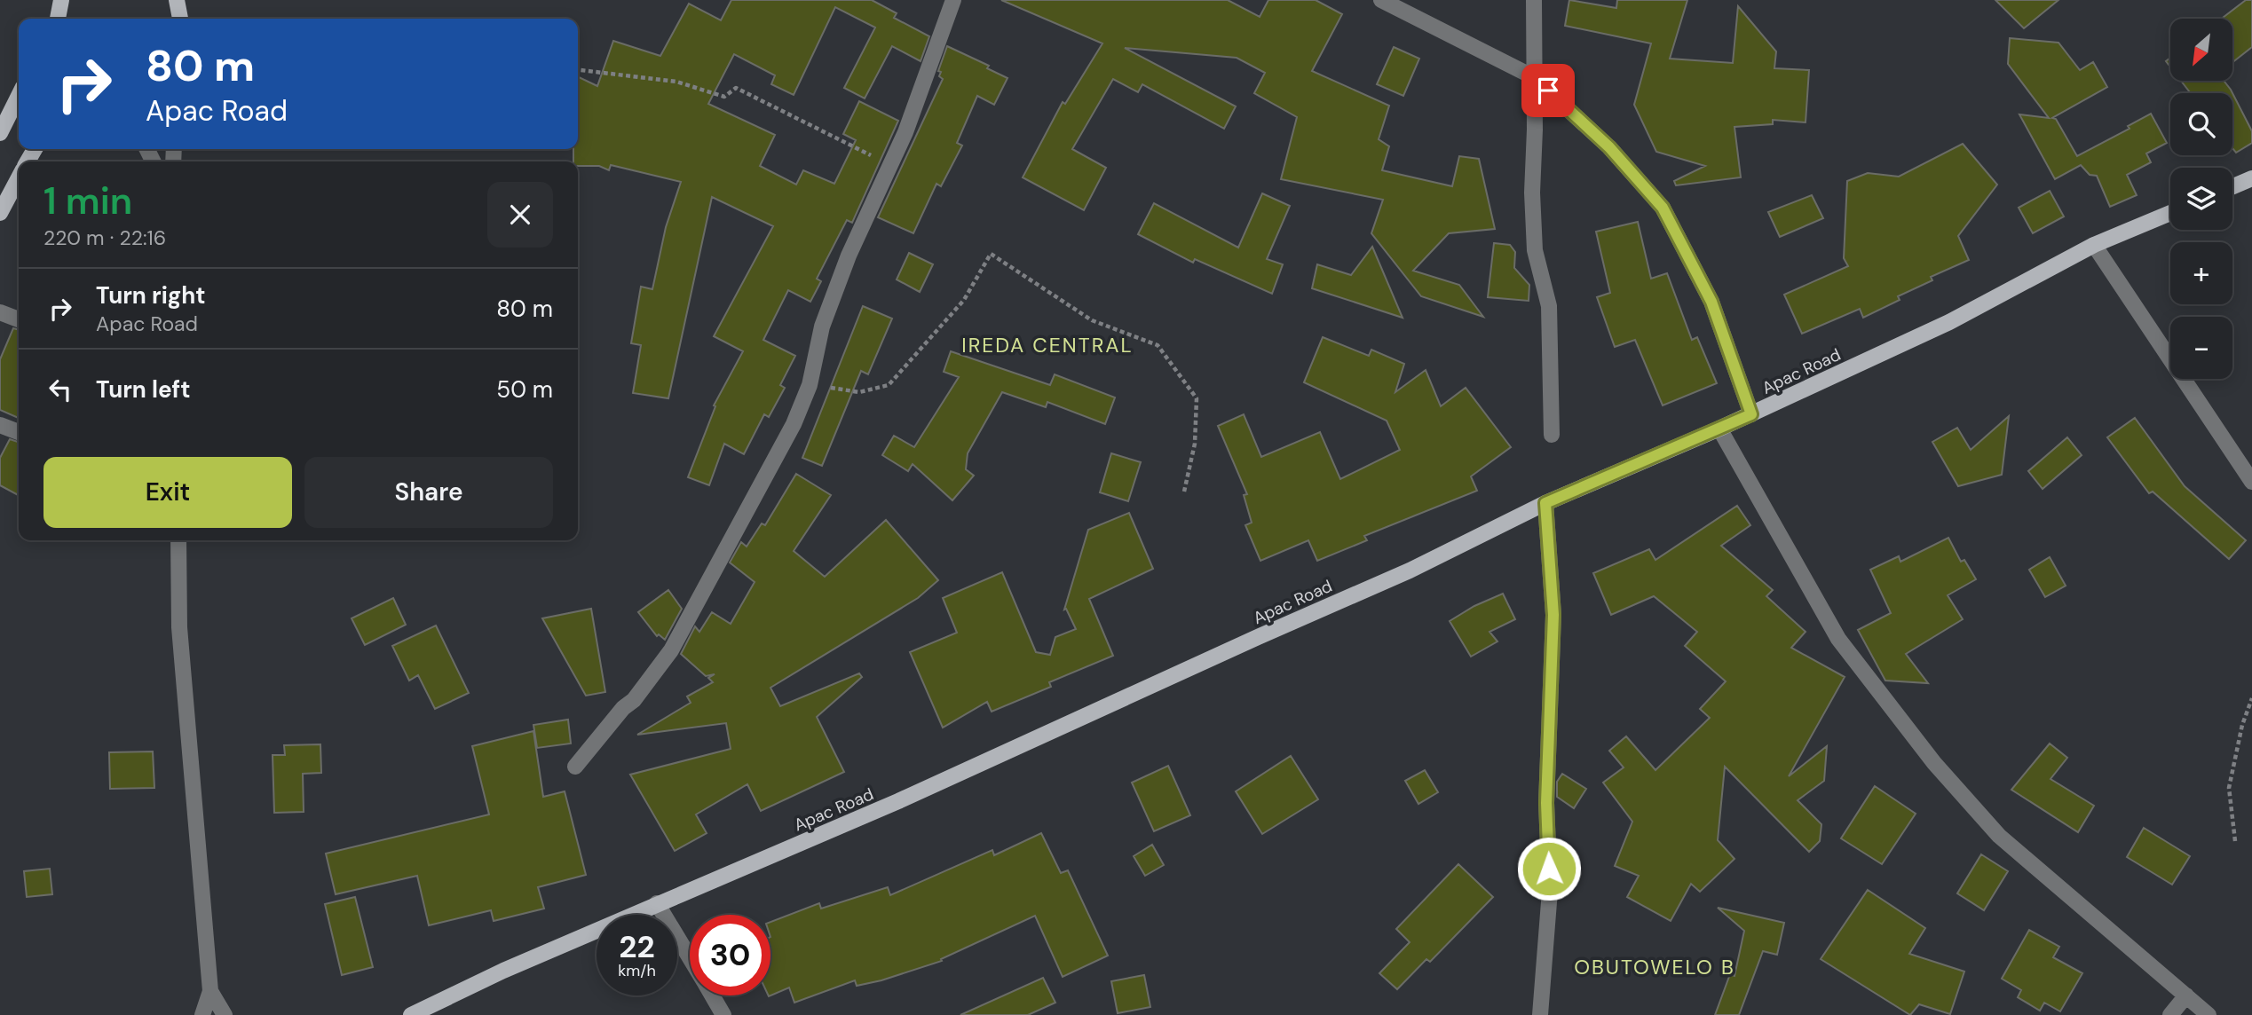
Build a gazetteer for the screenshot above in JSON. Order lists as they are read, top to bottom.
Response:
{
  "streets": {
    "main road": ["Apac Road"]
  },
  "districts": ["IREDA CENTRAL", "OBUTOWELO B"],
  "north": "bottom left",
  "page": {
    "map_buttons": ["+", "−"],
    "turn": ["80 m", "Apac Road"],
    "heading": ["1 min", "220 m · 22:16"],
    "list": [
      {
        "name": "Turn right",
        "note": "Apac Road",
        "value": "80 m"
      },
      {
        "name": "Turn left",
        "value": "50 m"
      }
    ],
    "buttons": ["Exit", "Share"],
    "speed": "22 km/h",
    "limit": "30"
  }
}
